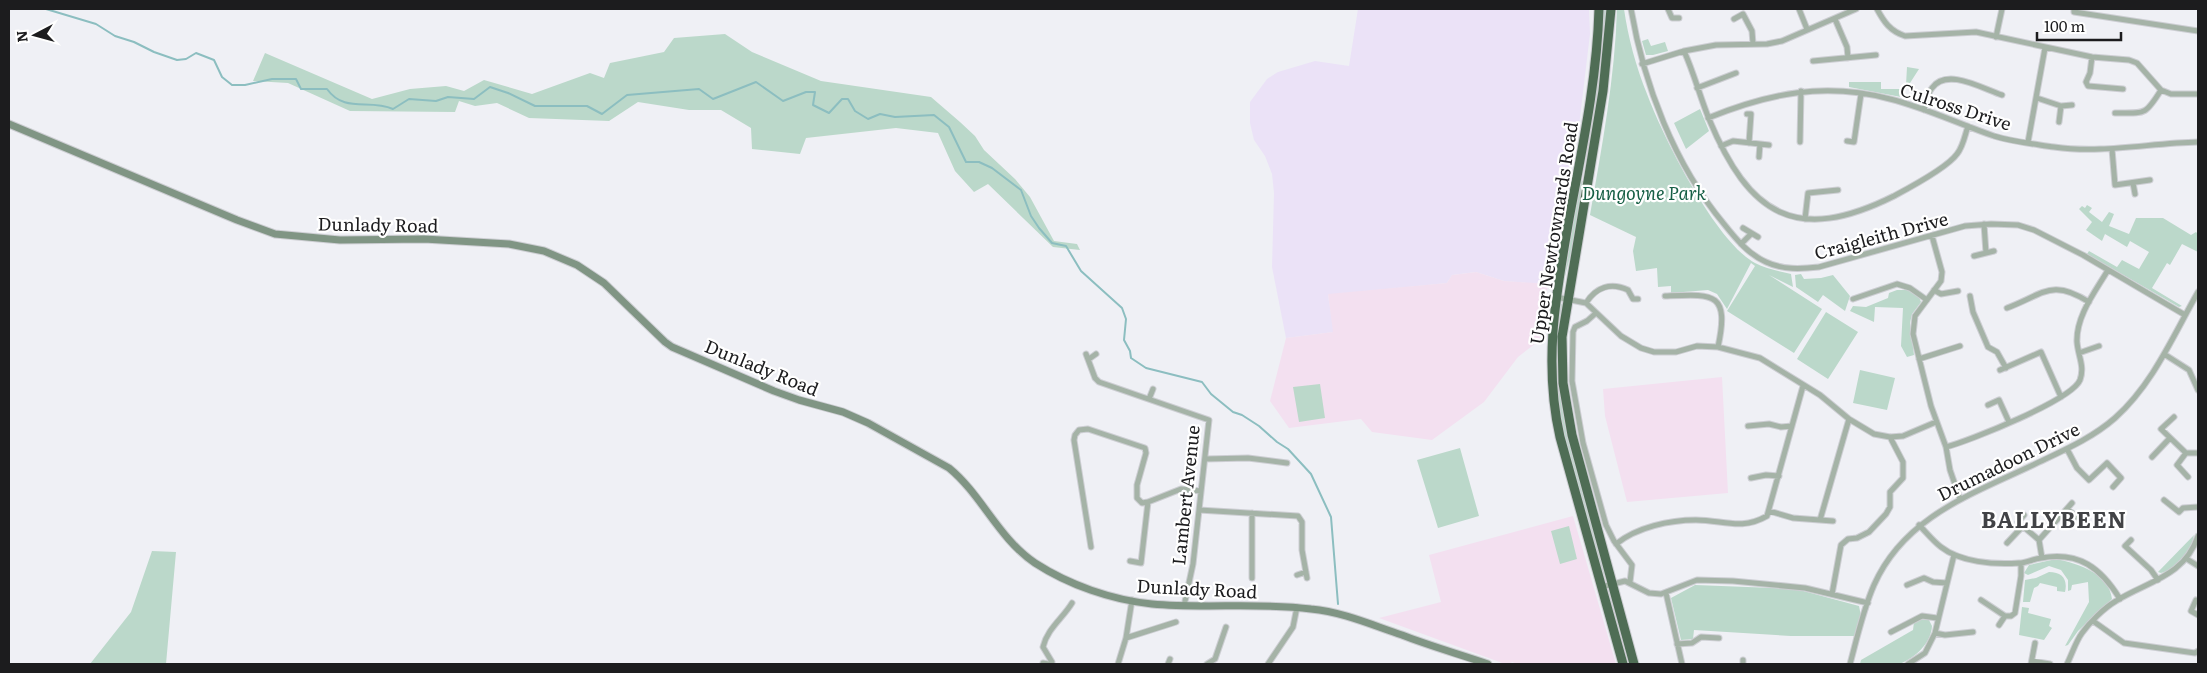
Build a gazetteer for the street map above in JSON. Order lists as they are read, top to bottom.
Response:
{
  "streets": {
    "highway": ["Upper Newtownards Road"],
    "street": [
      "Culross Drive",
      "Dunlady Road",
      "Craigleith Drive",
      "Drumadoon Drive",
      "Lambert Avenue"
    ]
  },
  "crossings": [
    ["Dunlady Road", "Lambert Avenue"],
    ["Craigleith Drive", "Drumadoon Drive"]
  ],
  "districts": ["BALLYBEEN"],
  "parks": ["Dungoyne Park"],
  "scale_bar": "100 m",
  "north": "left"
}
